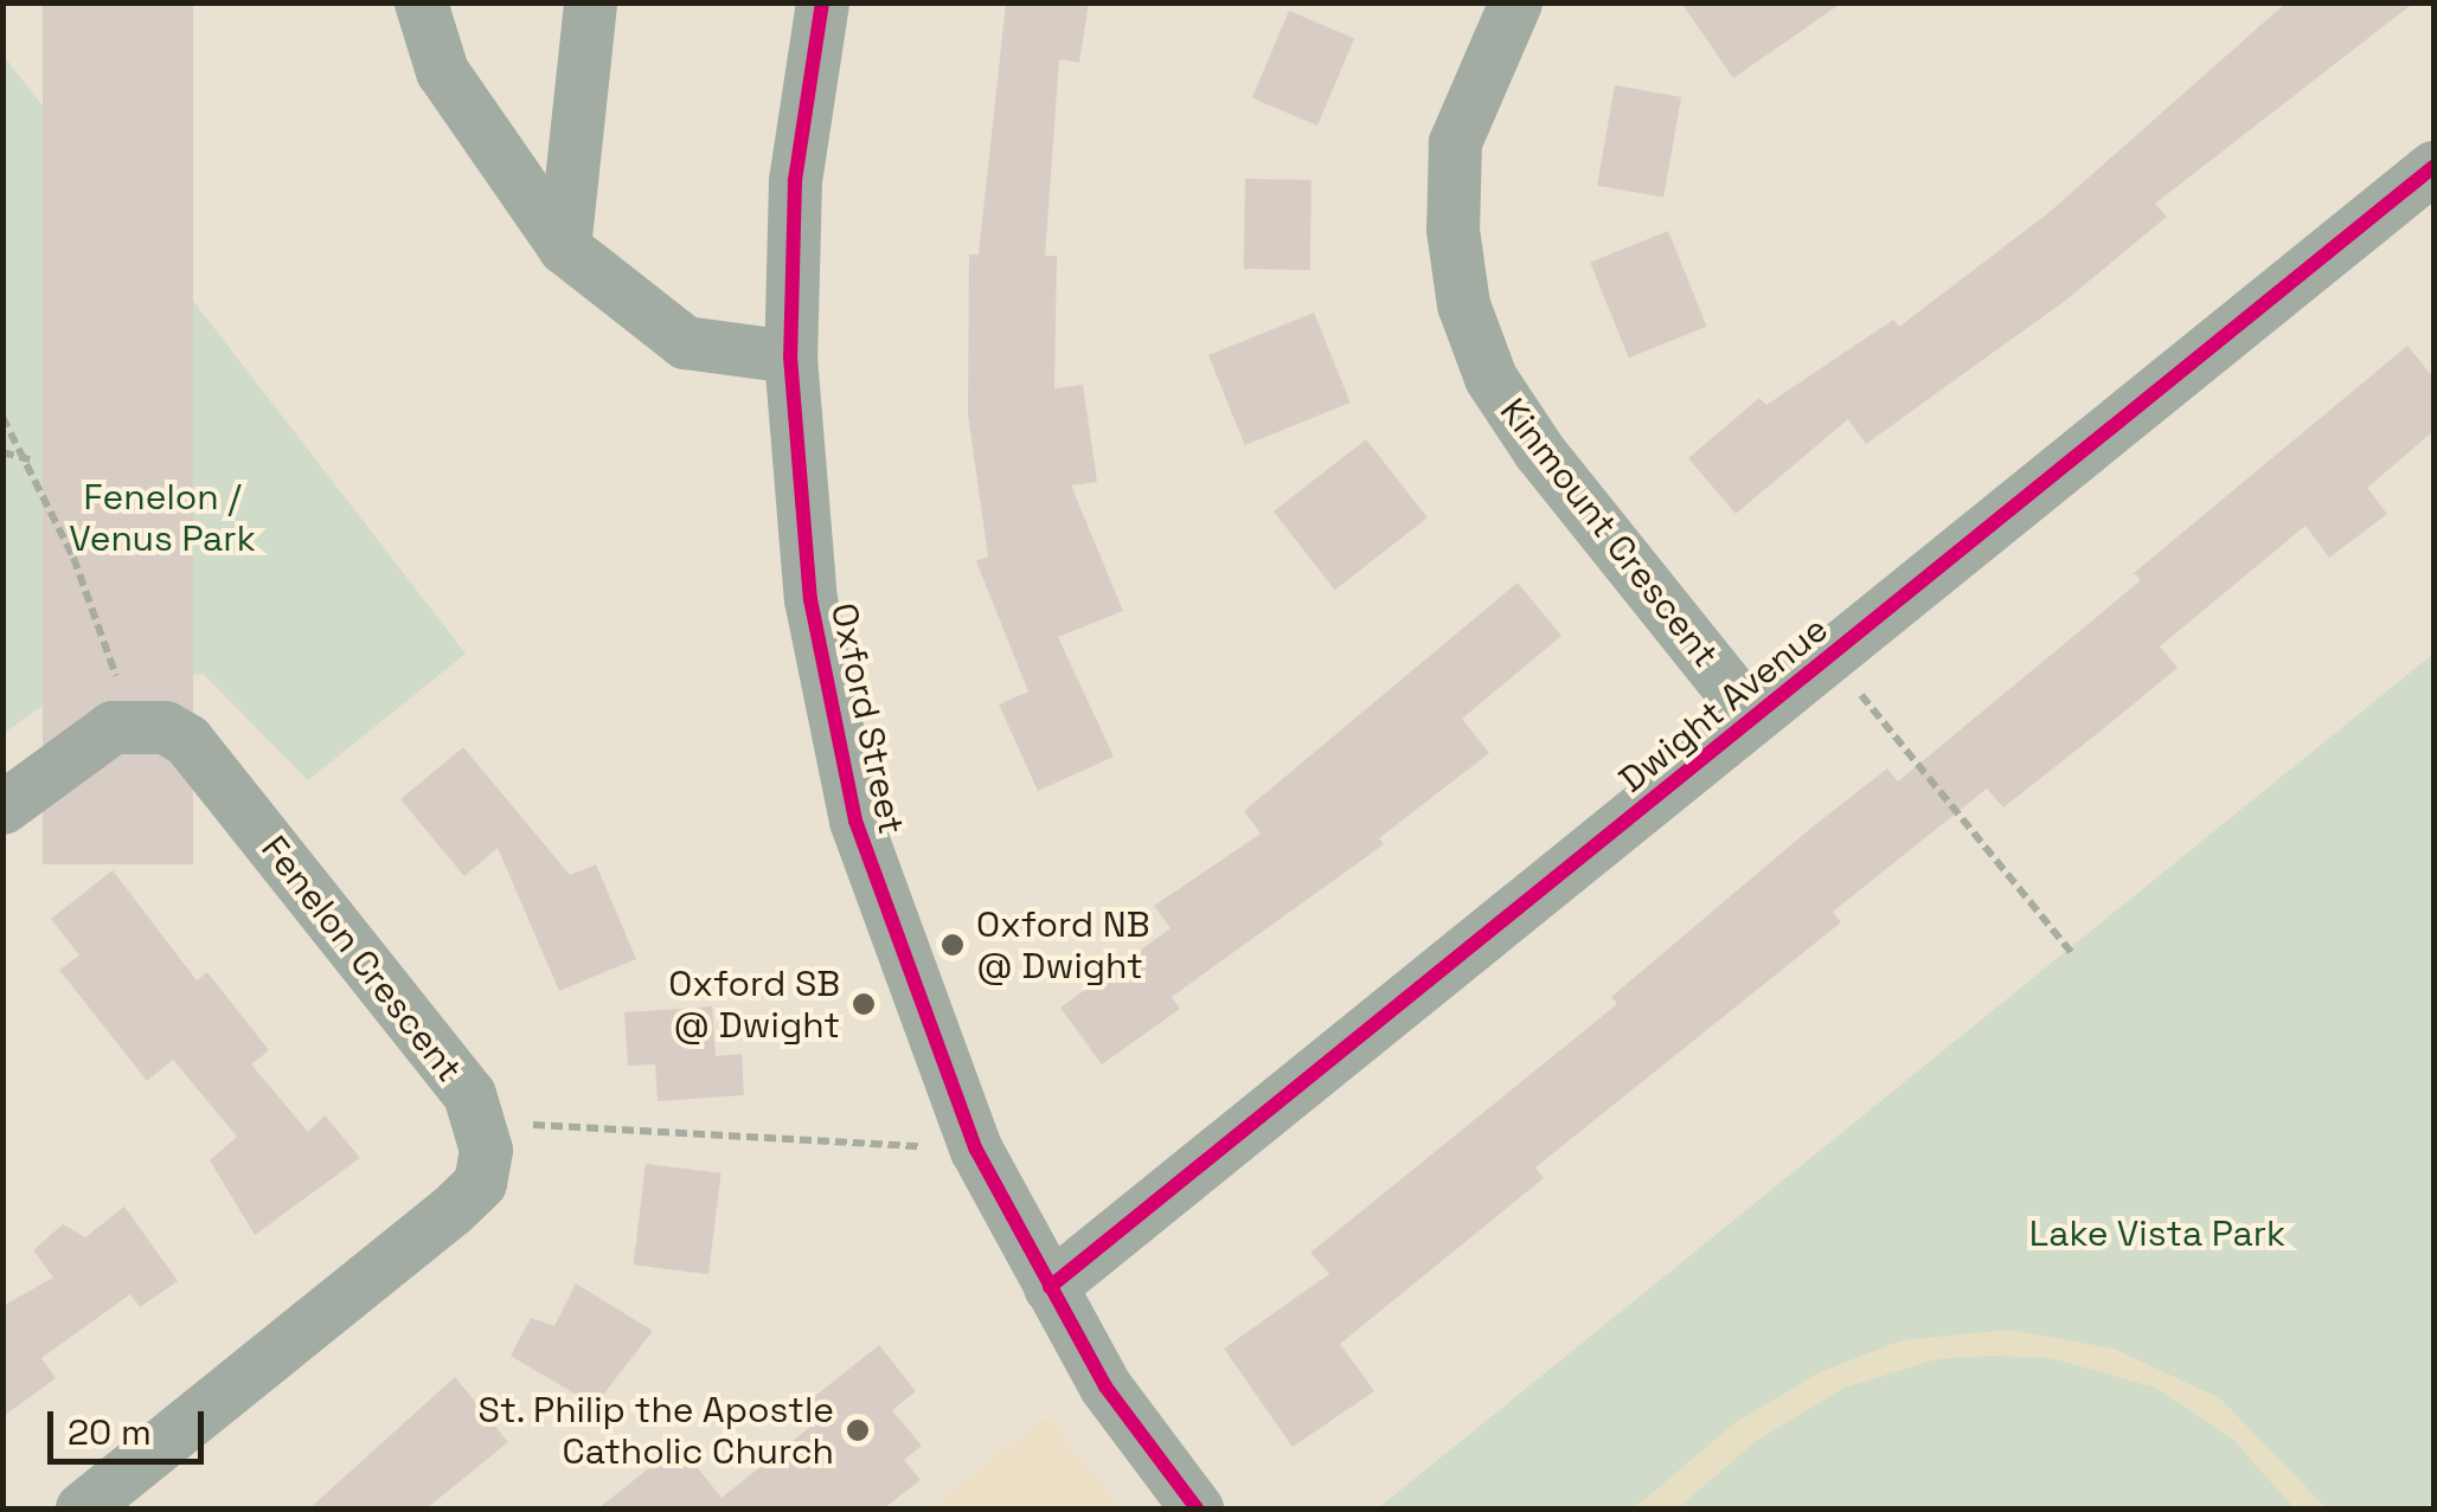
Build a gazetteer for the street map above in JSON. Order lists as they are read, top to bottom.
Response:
{
  "streets": {
    "street": [
      "Kinmount Crescent",
      "Dwight Avenue",
      "Oxford Street",
      "Fenelon Crescent"
    ]
  },
  "crossings": [
    ["Kinmount Crescent", "Dwight Avenue"],
    ["Dwight Avenue", "Oxford Street"]
  ],
  "parks": ["Fenelon / Venus Park", "Lake Vista Park"],
  "places": ["Oxford NB @ Dwight", "Oxford SB @ Dwight", "St. Philip the Apostle Catholic Church"],
  "scale_bar": "20 m"
}
